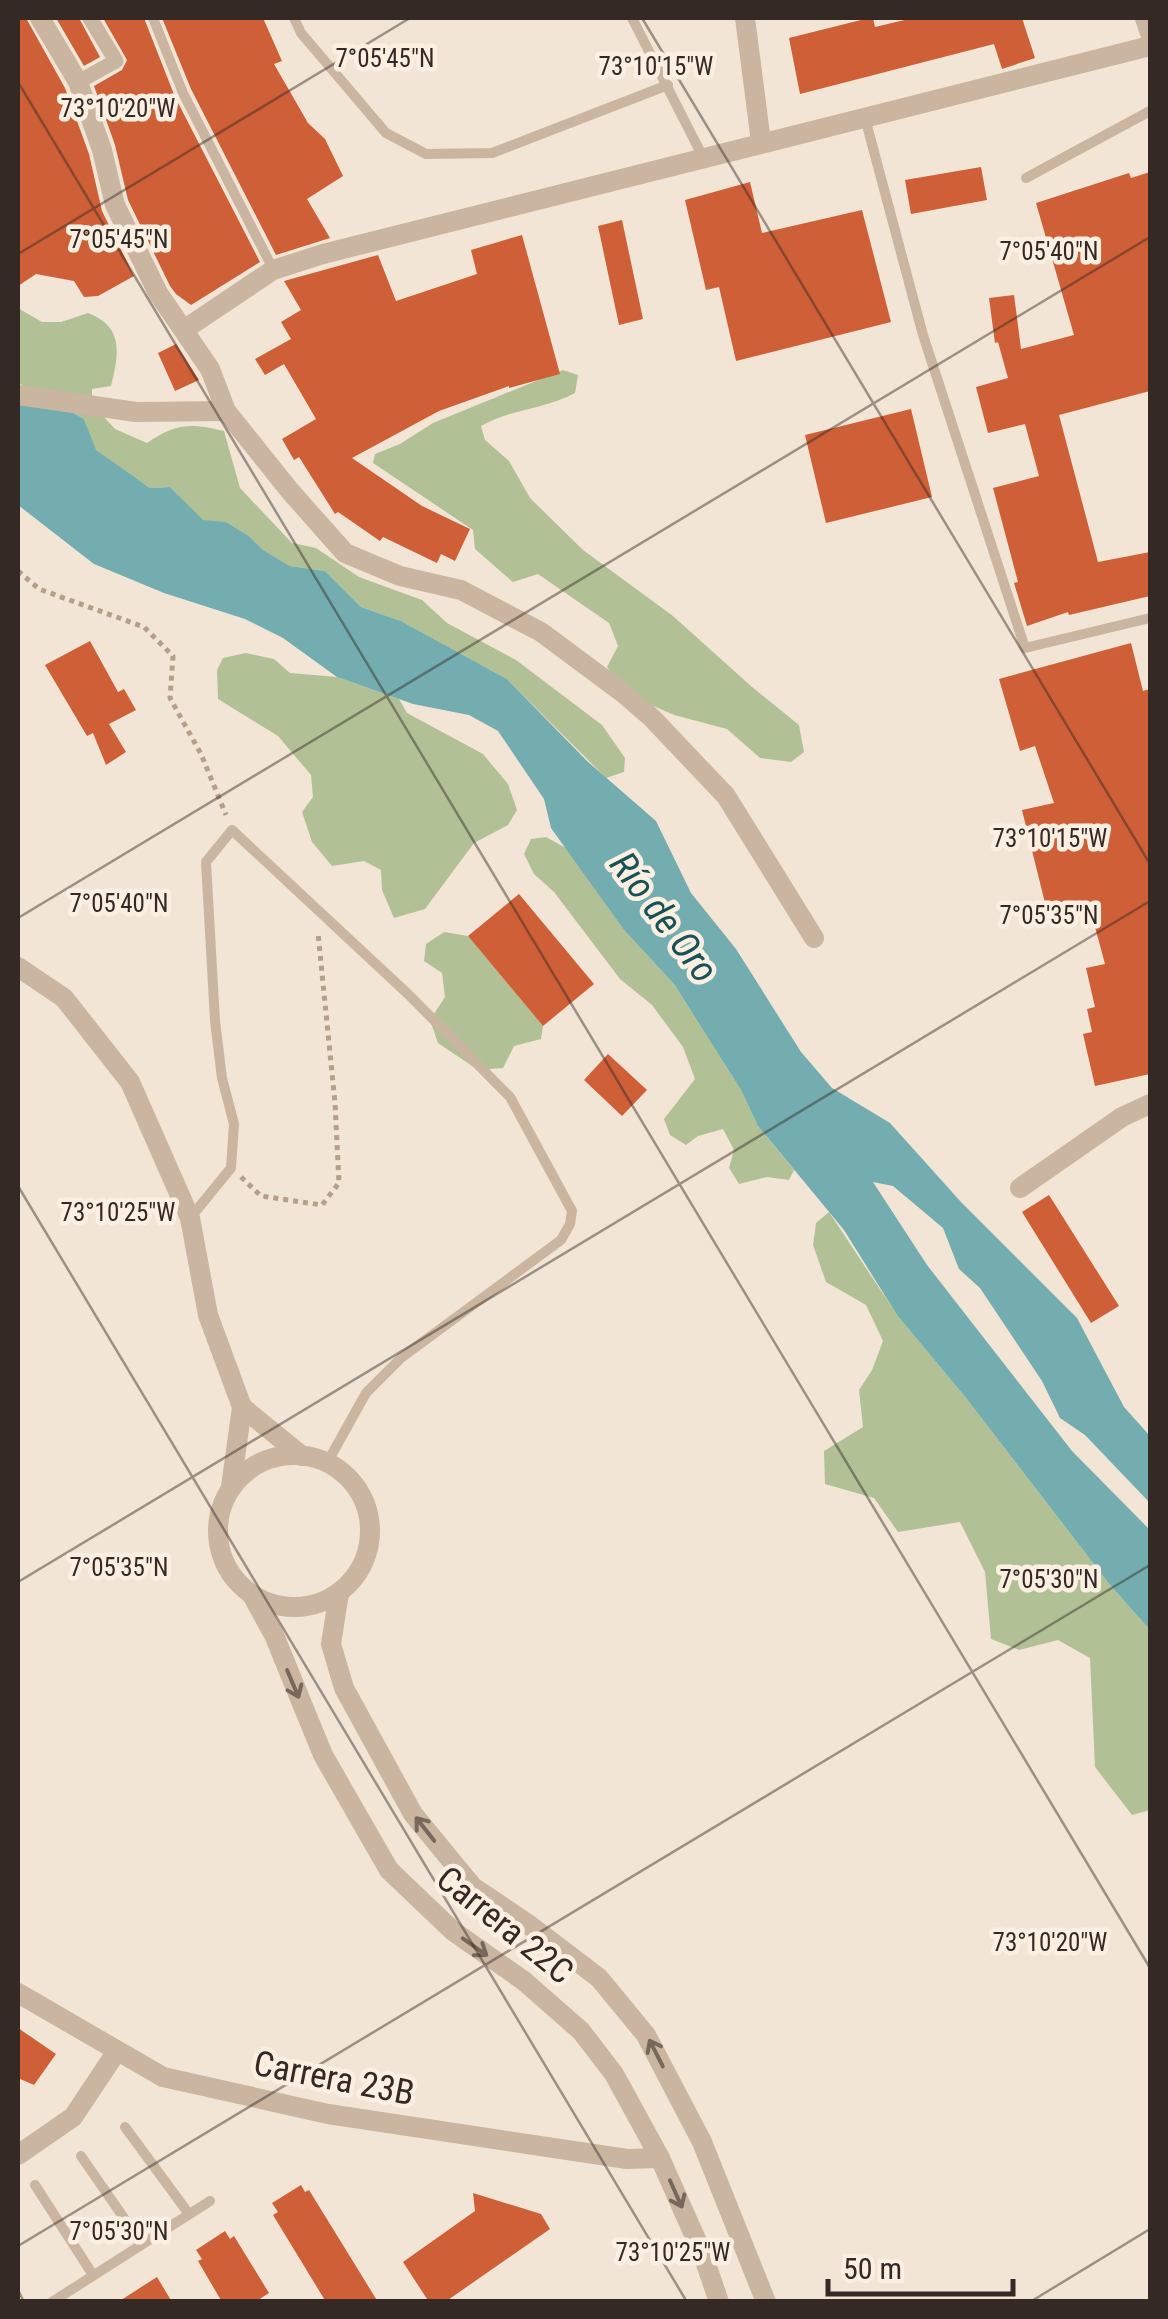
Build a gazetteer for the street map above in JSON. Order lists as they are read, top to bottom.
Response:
{
  "streets": {
    "street": ["Carrera 22C", "Carrera 23B"]
  },
  "crossings": [
    ["Carrera 22C", "Carrera 23B"]
  ],
  "water": ["Río de Oro"],
  "scale_bar": "50 m",
  "coordinates": [
    "7°05'45\"N",
    "73°10'15\"W",
    "73°10'20\"W",
    "7°05'40\"N",
    "7°05'35\"N",
    "73°10'25\"W",
    "7°05'30\"N"
  ]
}
